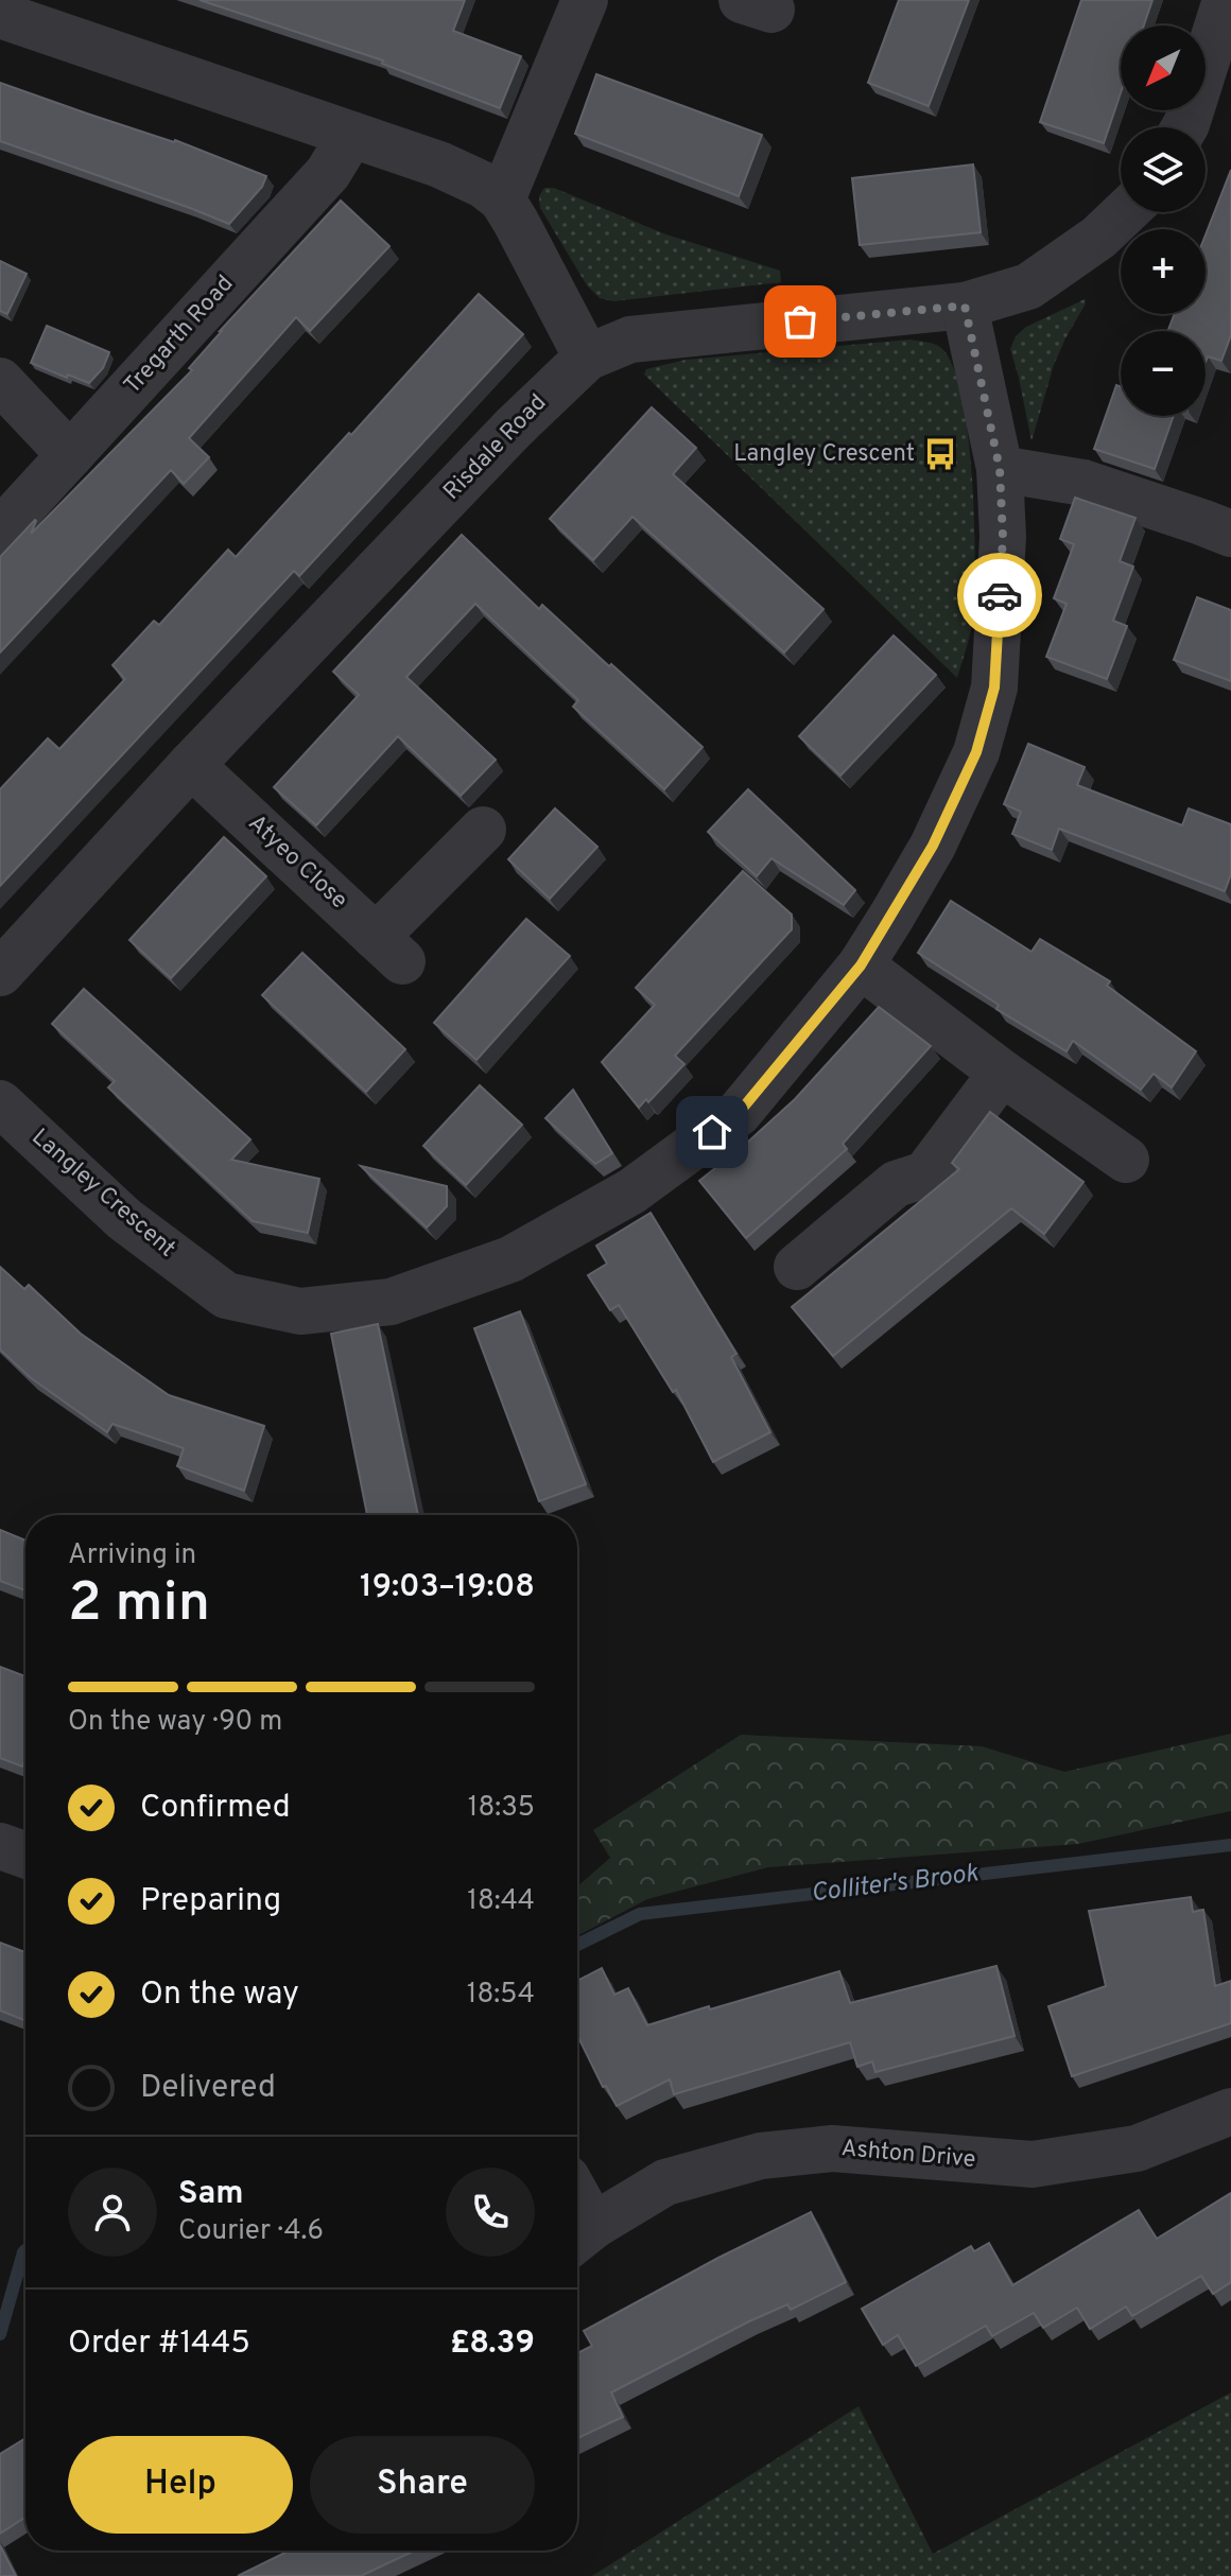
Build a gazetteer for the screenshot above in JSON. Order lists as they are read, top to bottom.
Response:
{
  "streets": {
    "street": [
      "Tregarth Road",
      "Risdale Road",
      "Atyeo Close",
      "Langley Crescent",
      "Ashton Drive"
    ]
  },
  "crossings": [
    ["Risdale Road", "Atyeo Close"],
    ["Risdale Road", "Langley Crescent"]
  ],
  "water": ["Colliter's Brook"],
  "places": {
    "bus stop": ["Langley Crescent"]
  },
  "north": "bottom left",
  "page": {
    "map_buttons": ["+", "−"],
    "heading": ["2 min", "Arriving in", "19:03–19:08"],
    "panel": [
      "Sam",
      "Courier · 4.6",
      "Order #1445",
      "£8.39"
    ],
    "bar": "On the way · 90 m",
    "list": [
      ["Confirmed", "18:35"],
      ["Preparing", "18:44"],
      ["On the way", "18:54"],
      "Delivered"
    ],
    "buttons": ["Help", "Share"]
  }
}
